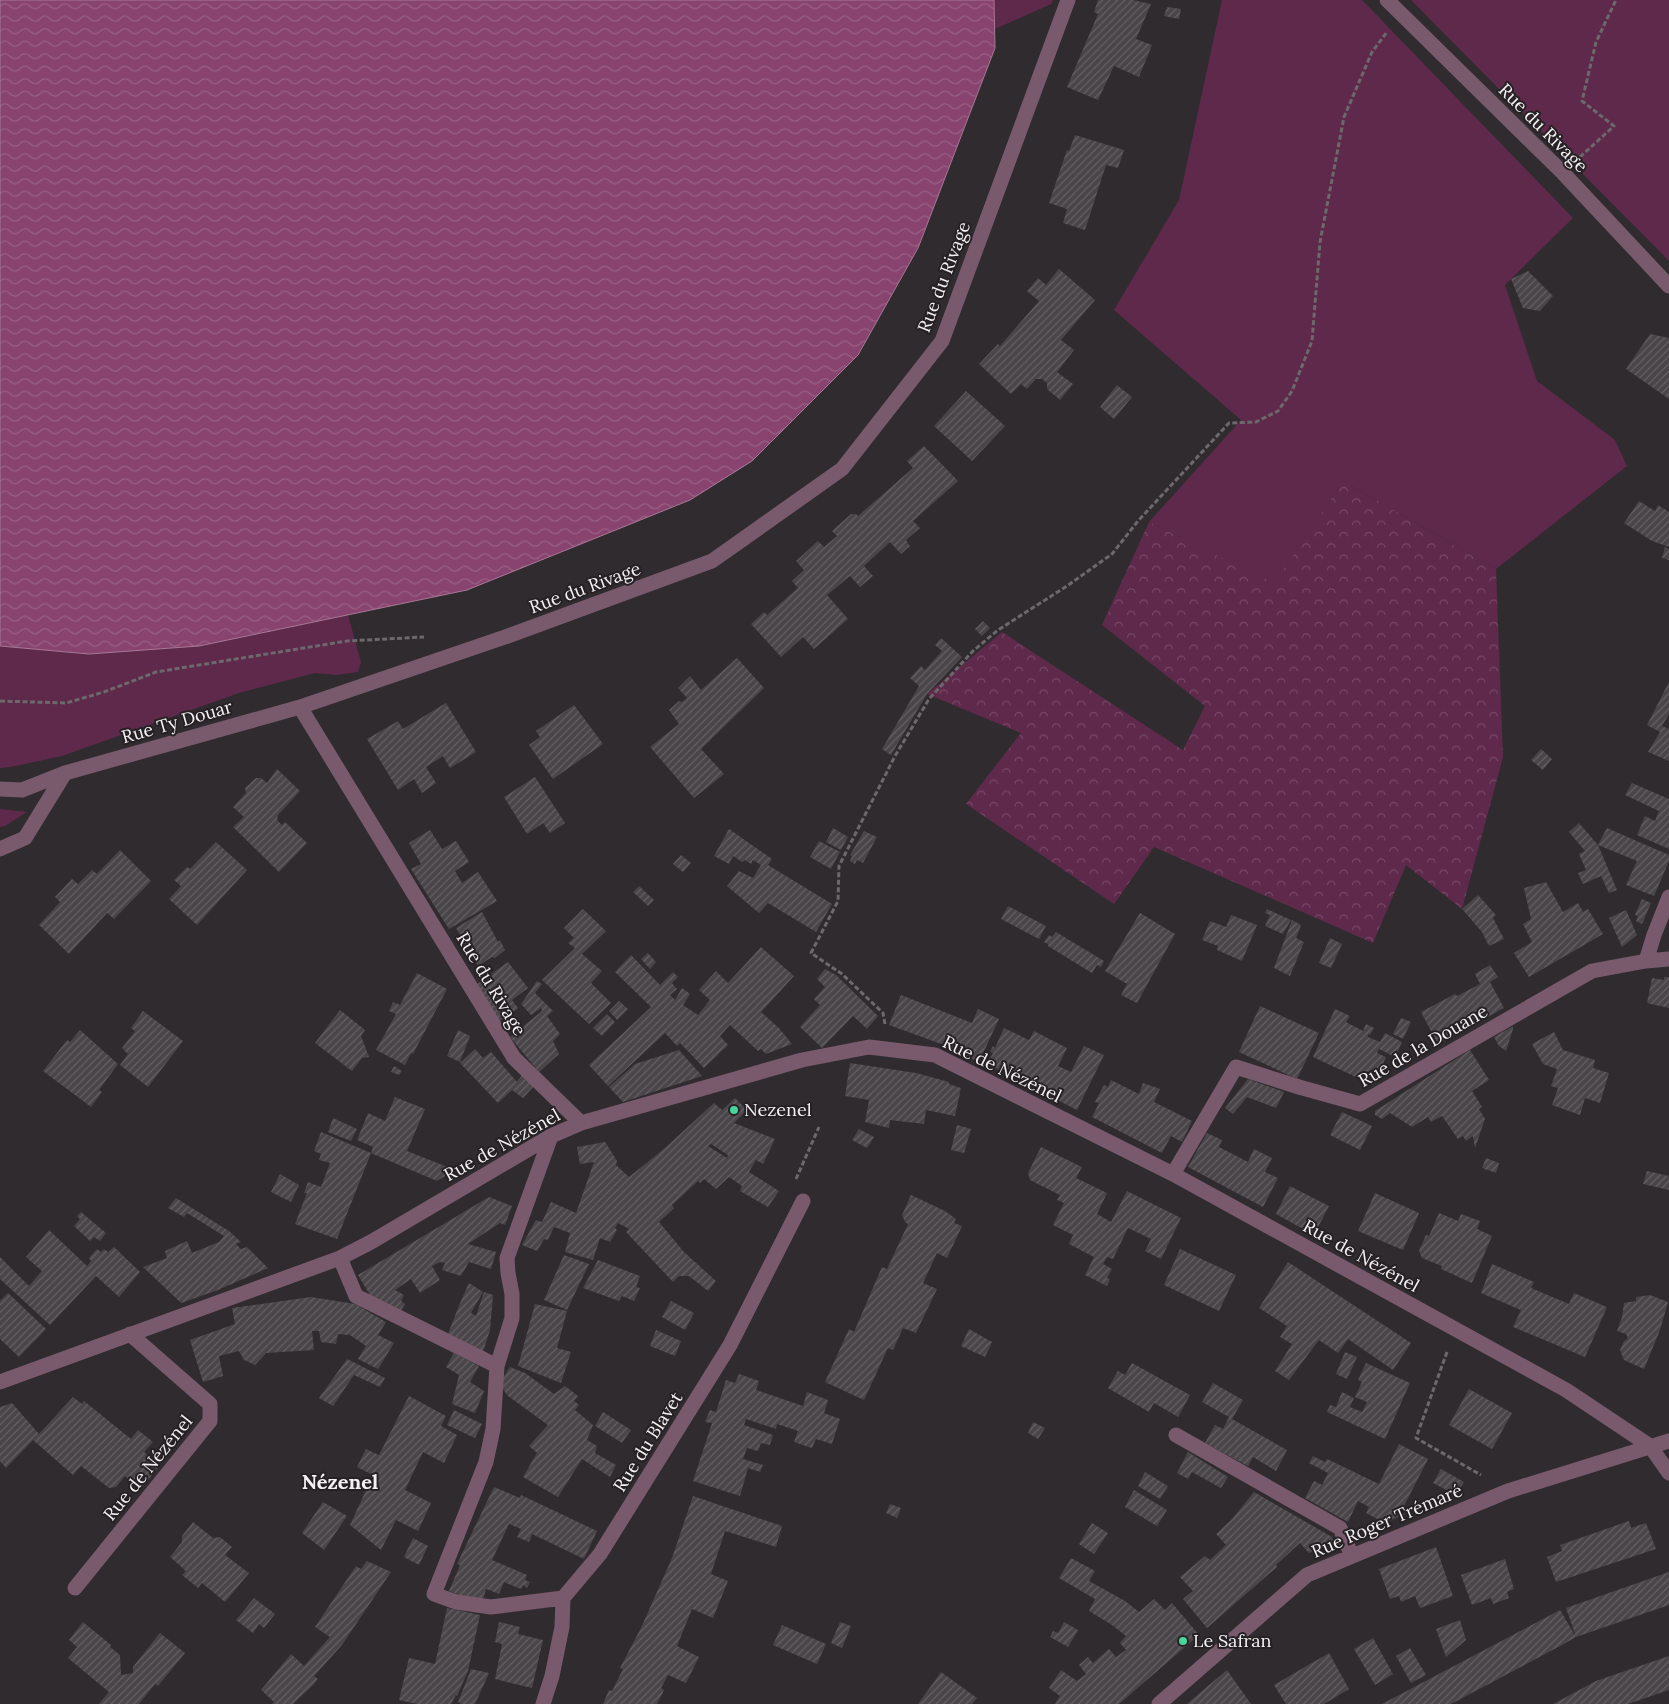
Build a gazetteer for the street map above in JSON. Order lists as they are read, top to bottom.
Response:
{
  "streets": {
    "street": [
      "Rue du Rivage",
      "Rue Ty Douar",
      "Rue de la Douane",
      "Rue de Nézénel",
      "Rue du Blavet",
      "Rue Roger Trémaré"
    ]
  },
  "crossings": [
    ["Rue du Rivage", "Rue Ty Douar"],
    ["Rue du Rivage", "Rue de Nézénel"],
    ["Rue de la Douane", "Rue de Nézénel"],
    ["Rue de Nézénel", "Rue Roger Trémaré"]
  ],
  "districts": ["Nézenel"],
  "places": ["Nezenel", "Le Safran"]
}
